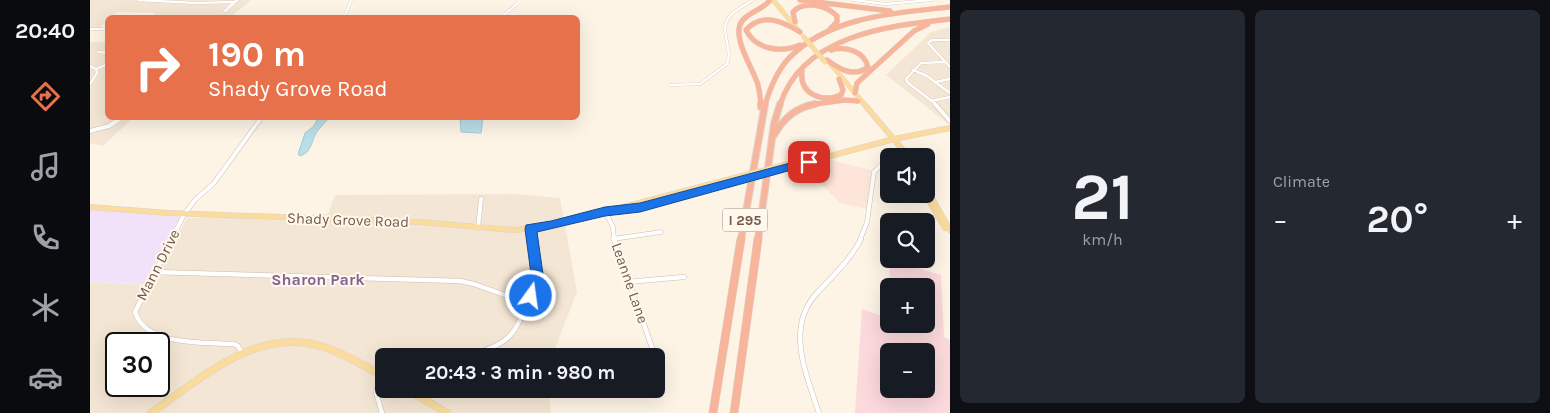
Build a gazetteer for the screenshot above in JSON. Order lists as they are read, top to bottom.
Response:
{
  "streets": {
    "highway": ["I 295"],
    "main road": ["Shady Grove Road"],
    "street": ["Mann Drive", "Leanne Lane"]
  },
  "crossings": [
    ["Shady Grove Road", "Mann Drive"],
    ["Shady Grove Road", "Leanne Lane"]
  ],
  "districts": ["Sharon Park"],
  "page": {
    "tabs": "20:40",
    "tile": [
      ["21", "km/h"],
      "Climate"
    ],
    "turn": ["190 m", "Shady Grove Road"],
    "map_buttons": ["+", "−"],
    "heat": ["−", "20°", "+"],
    "limit": "30",
    "trip": "20:43 · 3 min · 980 m"
  }
}
